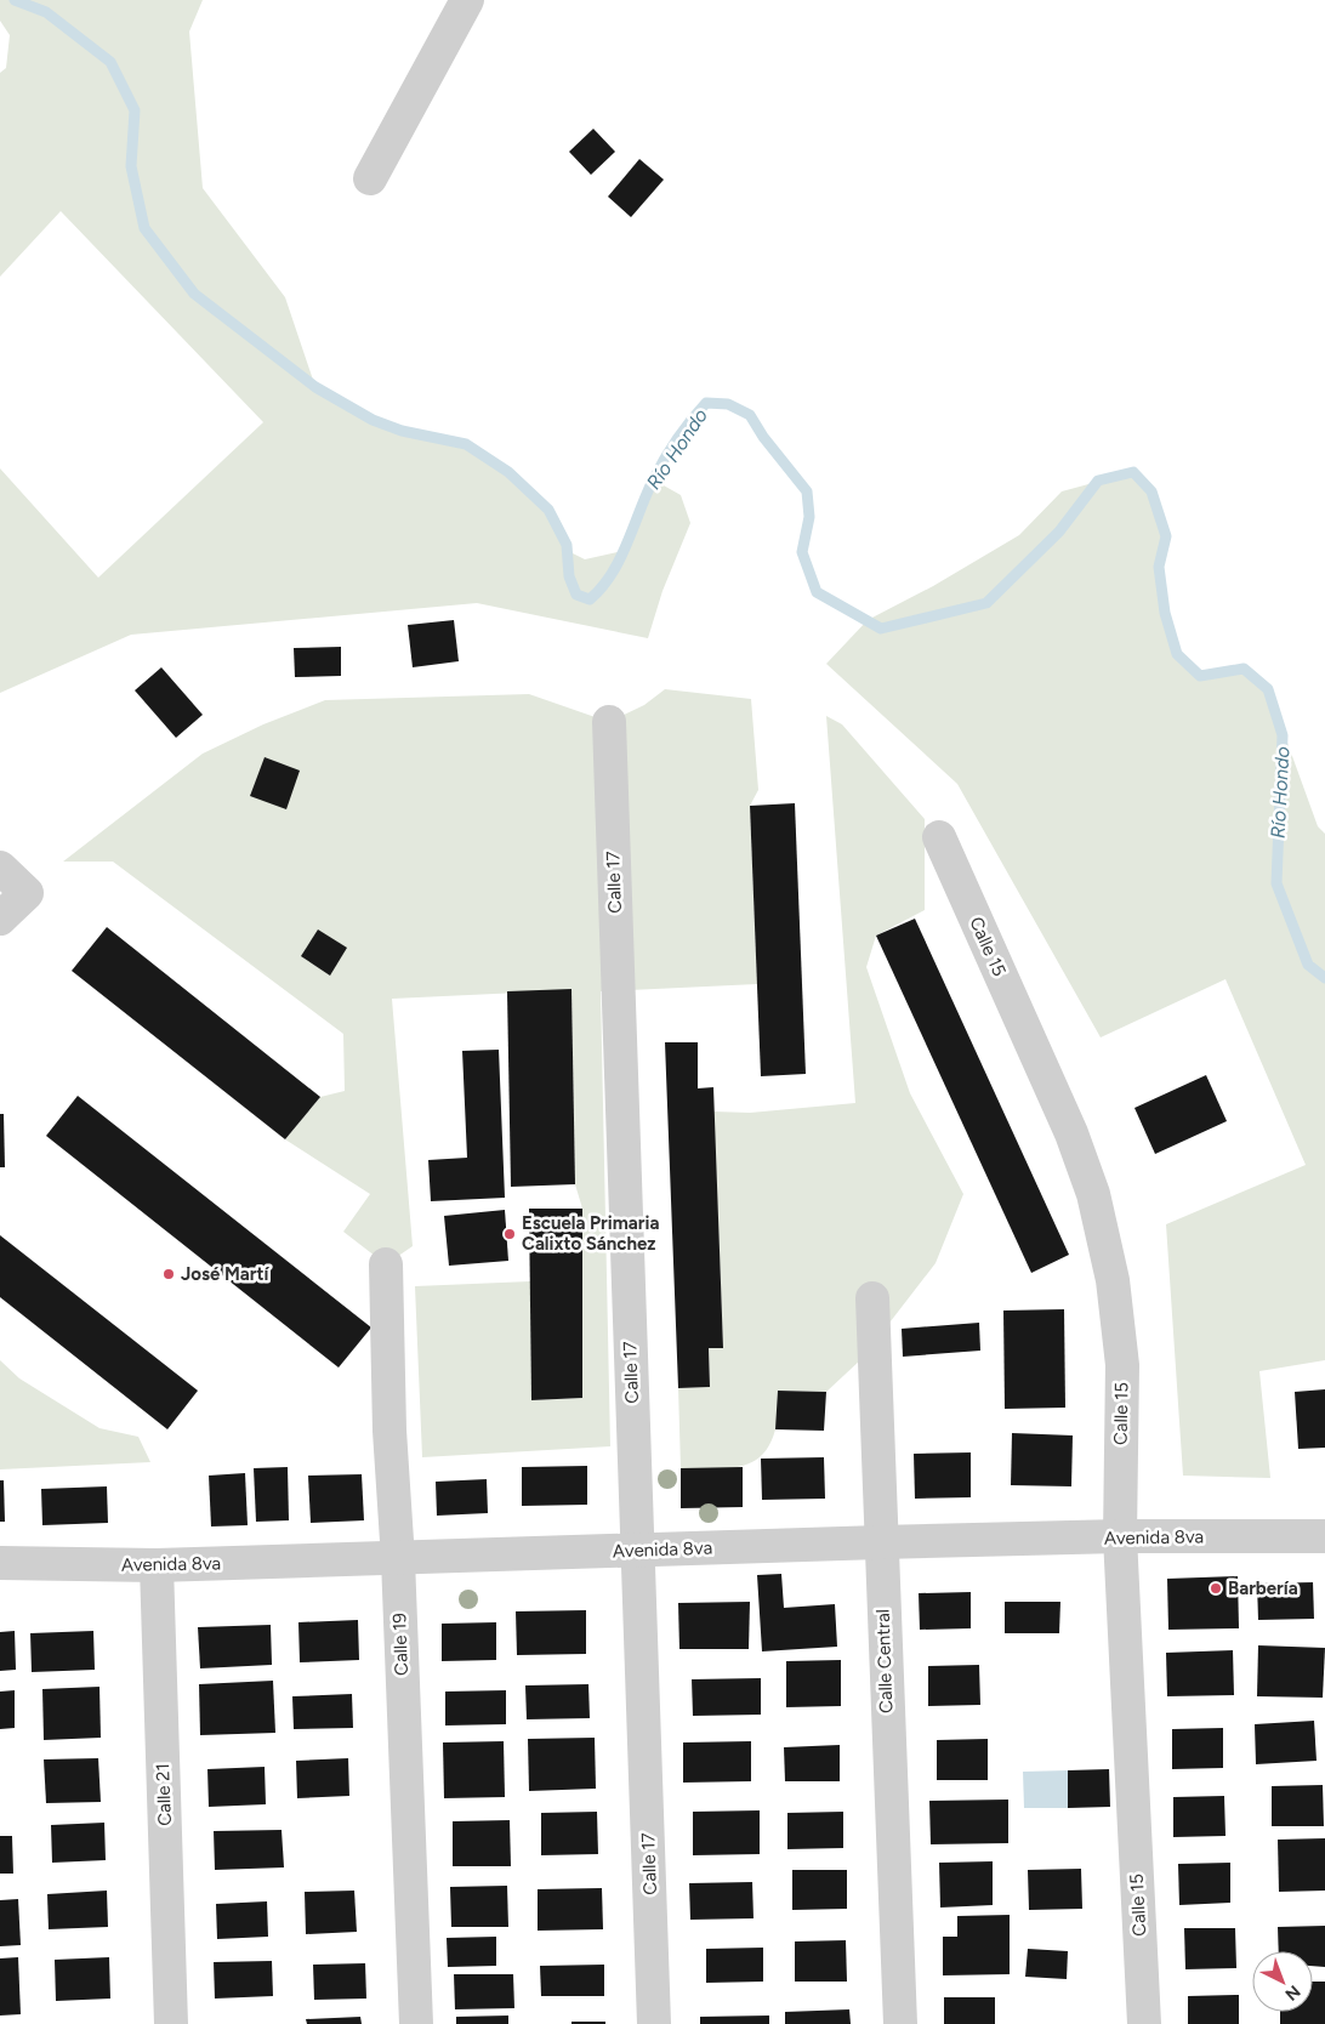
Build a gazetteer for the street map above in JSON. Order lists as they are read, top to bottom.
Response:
{
  "streets": {
    "street": [
      "Calle 17",
      "Calle 15",
      "Avenida 8va",
      "Calle 19",
      "Calle Central",
      "Calle 21"
    ]
  },
  "crossings": [
    ["Calle 17", "Avenida 8va"],
    ["Calle 15", "Avenida 8va"],
    ["Avenida 8va", "Calle 19"],
    ["Avenida 8va", "Calle Central"],
    ["Avenida 8va", "Calle 21"]
  ],
  "water": ["Río Hondo"],
  "places": ["Escuela Primaria Calixto Sánchez", "José Martí", "Barbería"],
  "north": "bottom right"
}
